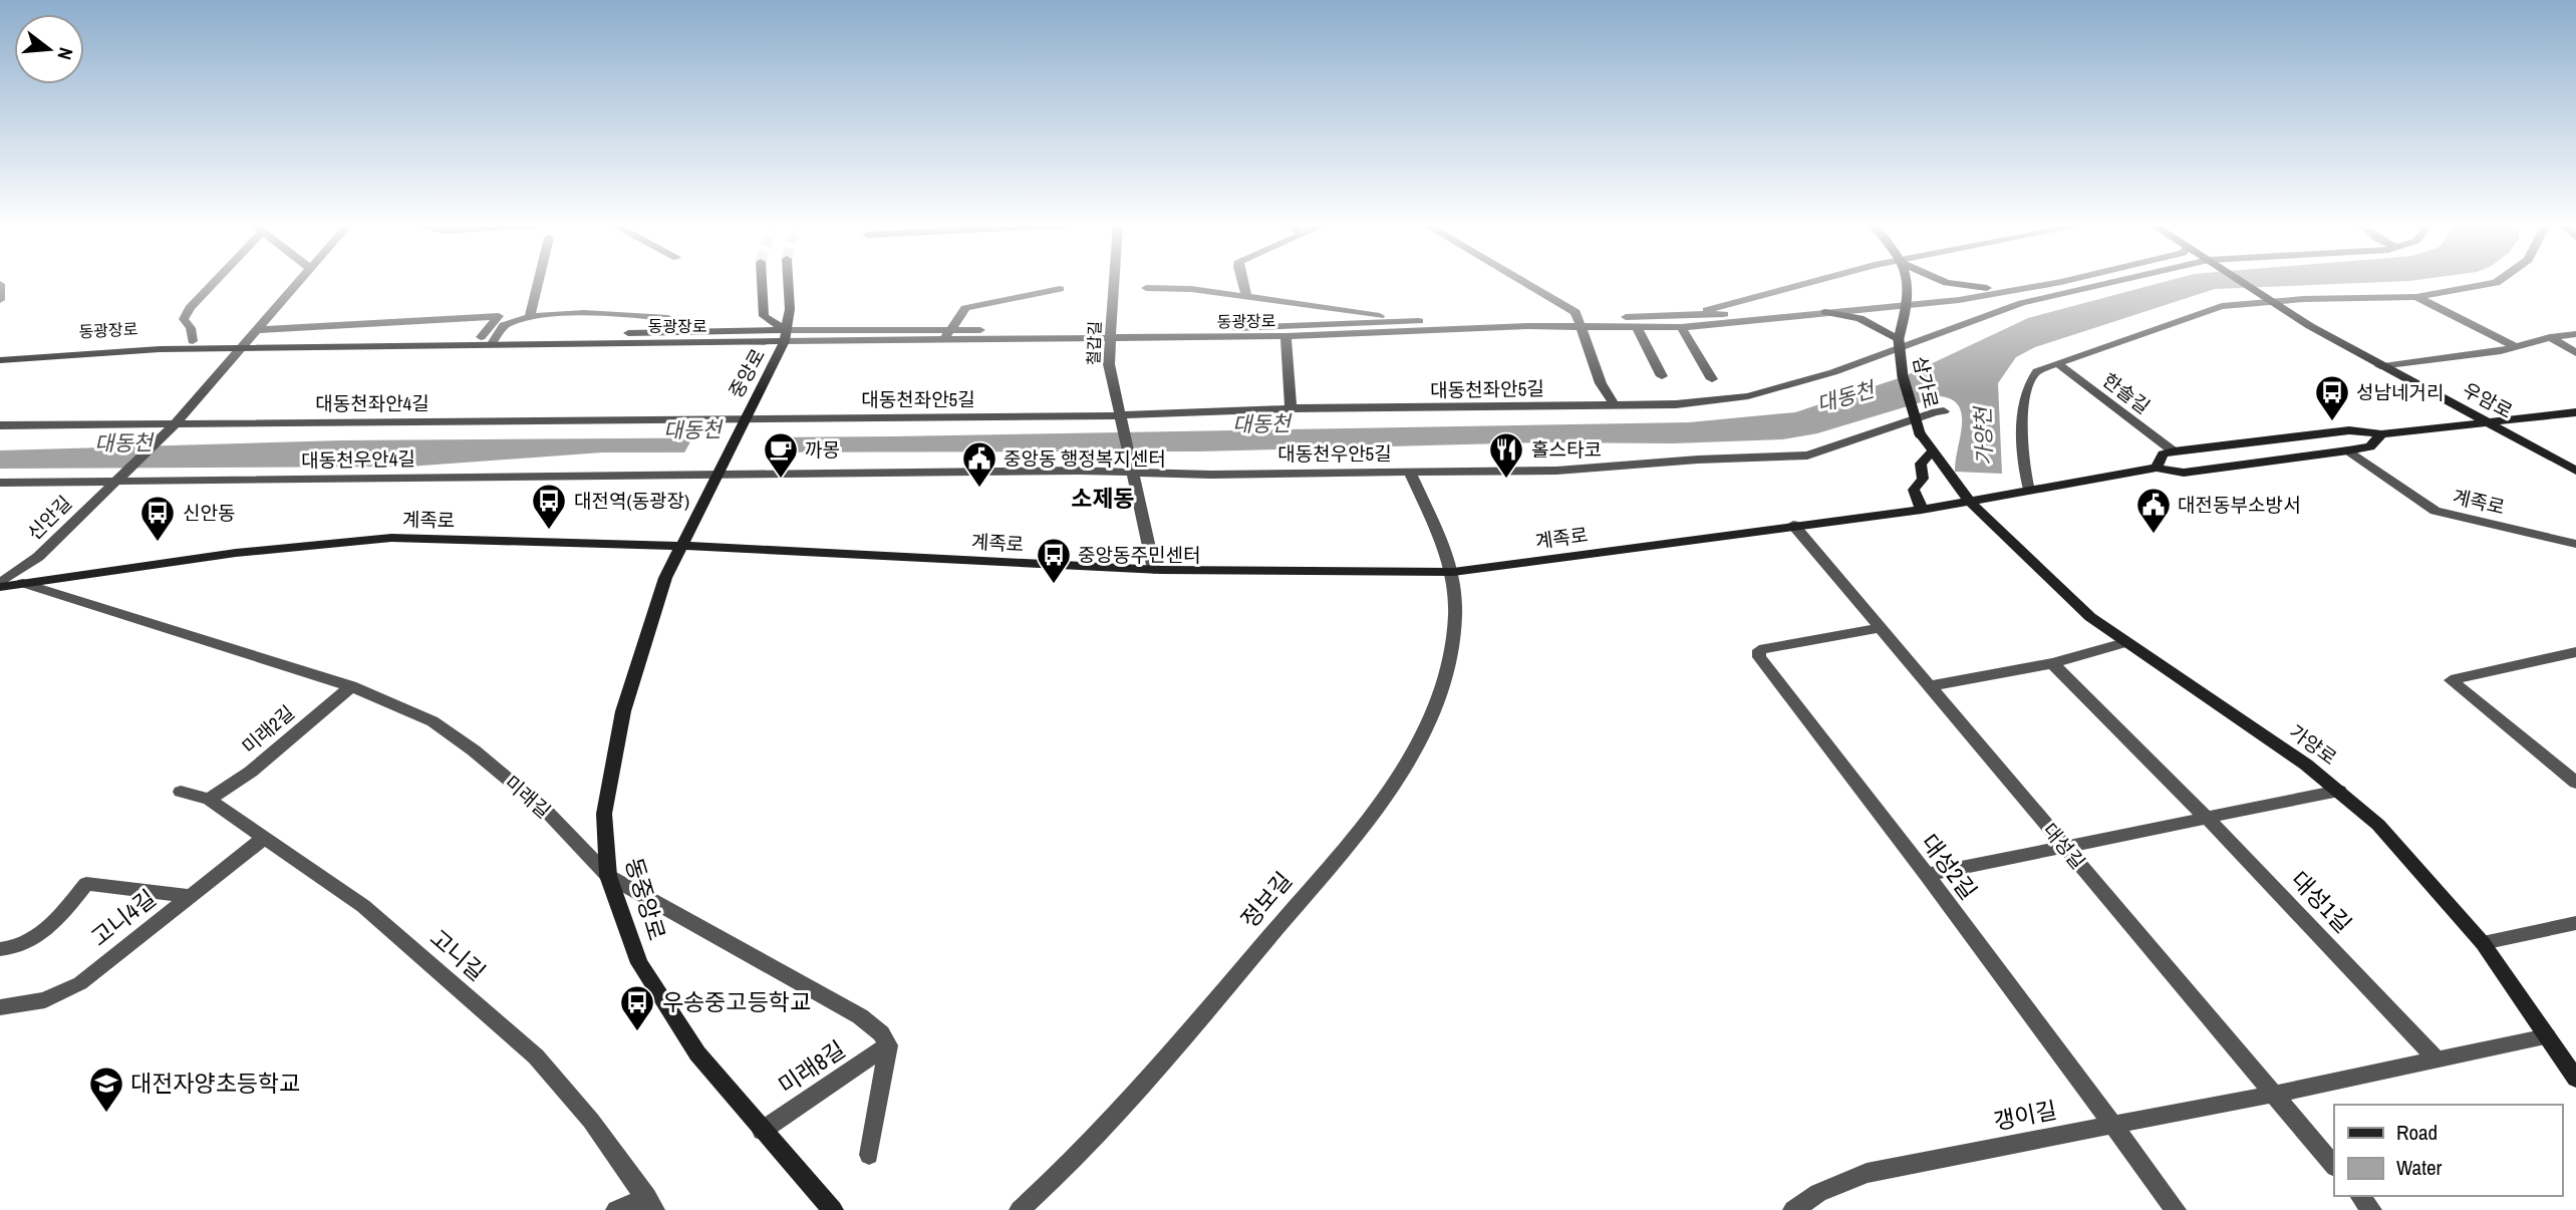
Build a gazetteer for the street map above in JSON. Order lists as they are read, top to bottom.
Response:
{
  "streets": {
    "main road": [
      "동광장로",
      "중앙로",
      "삼가로",
      "우암로",
      "계족로",
      "가양로",
      "동중앙로"
    ],
    "street": [
      "철갑길",
      "대동천좌안5길",
      "한솔길",
      "대동천좌안4길",
      "대동천우안5길",
      "대동천우안4길",
      "신안길",
      "미래2길",
      "미래길",
      "대성길",
      "대성2길",
      "정보길",
      "대성1길",
      "고니4길",
      "고니길",
      "미래8길",
      "갱이길"
    ]
  },
  "crossings": [
    ["동광장로", "철갑길"],
    ["동광장로", "중앙로"],
    ["동광장로", "삼가로"],
    ["철갑길", "대동천좌안5길"],
    ["철갑길", "대동천우안5길"],
    ["중앙로", "대동천좌안5길"],
    ["중앙로", "대동천좌안4길"],
    ["중앙로", "대동천우안5길"],
    ["중앙로", "대동천우안4길"],
    ["중앙로", "계족로"],
    ["중앙로", "동중앙로"],
    ["삼가로", "계족로"],
    ["삼가로", "가양로"],
    ["대동천좌안5길", "대동천좌안4길"],
    ["한솔길", "계족로"],
    ["우암로", "계족로"],
    ["대동천좌안4길", "신안길"],
    ["대동천우안5길", "대동천우안4길"],
    ["대동천우안4길", "신안길"],
    ["계족로", "신안길"],
    ["계족로", "가양로"],
    ["계족로", "미래길"],
    ["계족로", "대성길"],
    ["계족로", "동중앙로"],
    ["계족로", "정보길"],
    ["미래2길", "미래길"],
    ["미래2길", "고니길"],
    ["미래길", "동중앙로"],
    ["미래길", "미래8길"],
    ["대성길", "대성2길"],
    ["대성길", "갱이길"],
    ["대성2길", "갱이길"],
    ["동중앙로", "미래8길"],
    ["고니4길", "고니길"]
  ],
  "districts": ["소제동"],
  "water": ["대동천", "가양천"],
  "places": {
    "bus stop": [
      "성남네거리",
      "대전역(동광장)",
      "신안동",
      "중앙동주민센터",
      "우송중고등학교"
    ],
    "cafe": ["까몽"],
    "restaurant": ["홀스타코"],
    "public building": ["중앙동 행정복지센터", "대전동부소방서"],
    "school or university": ["대전자양초등학교"]
  },
  "legend": ["Road", "Water"],
  "north": "right"
}
